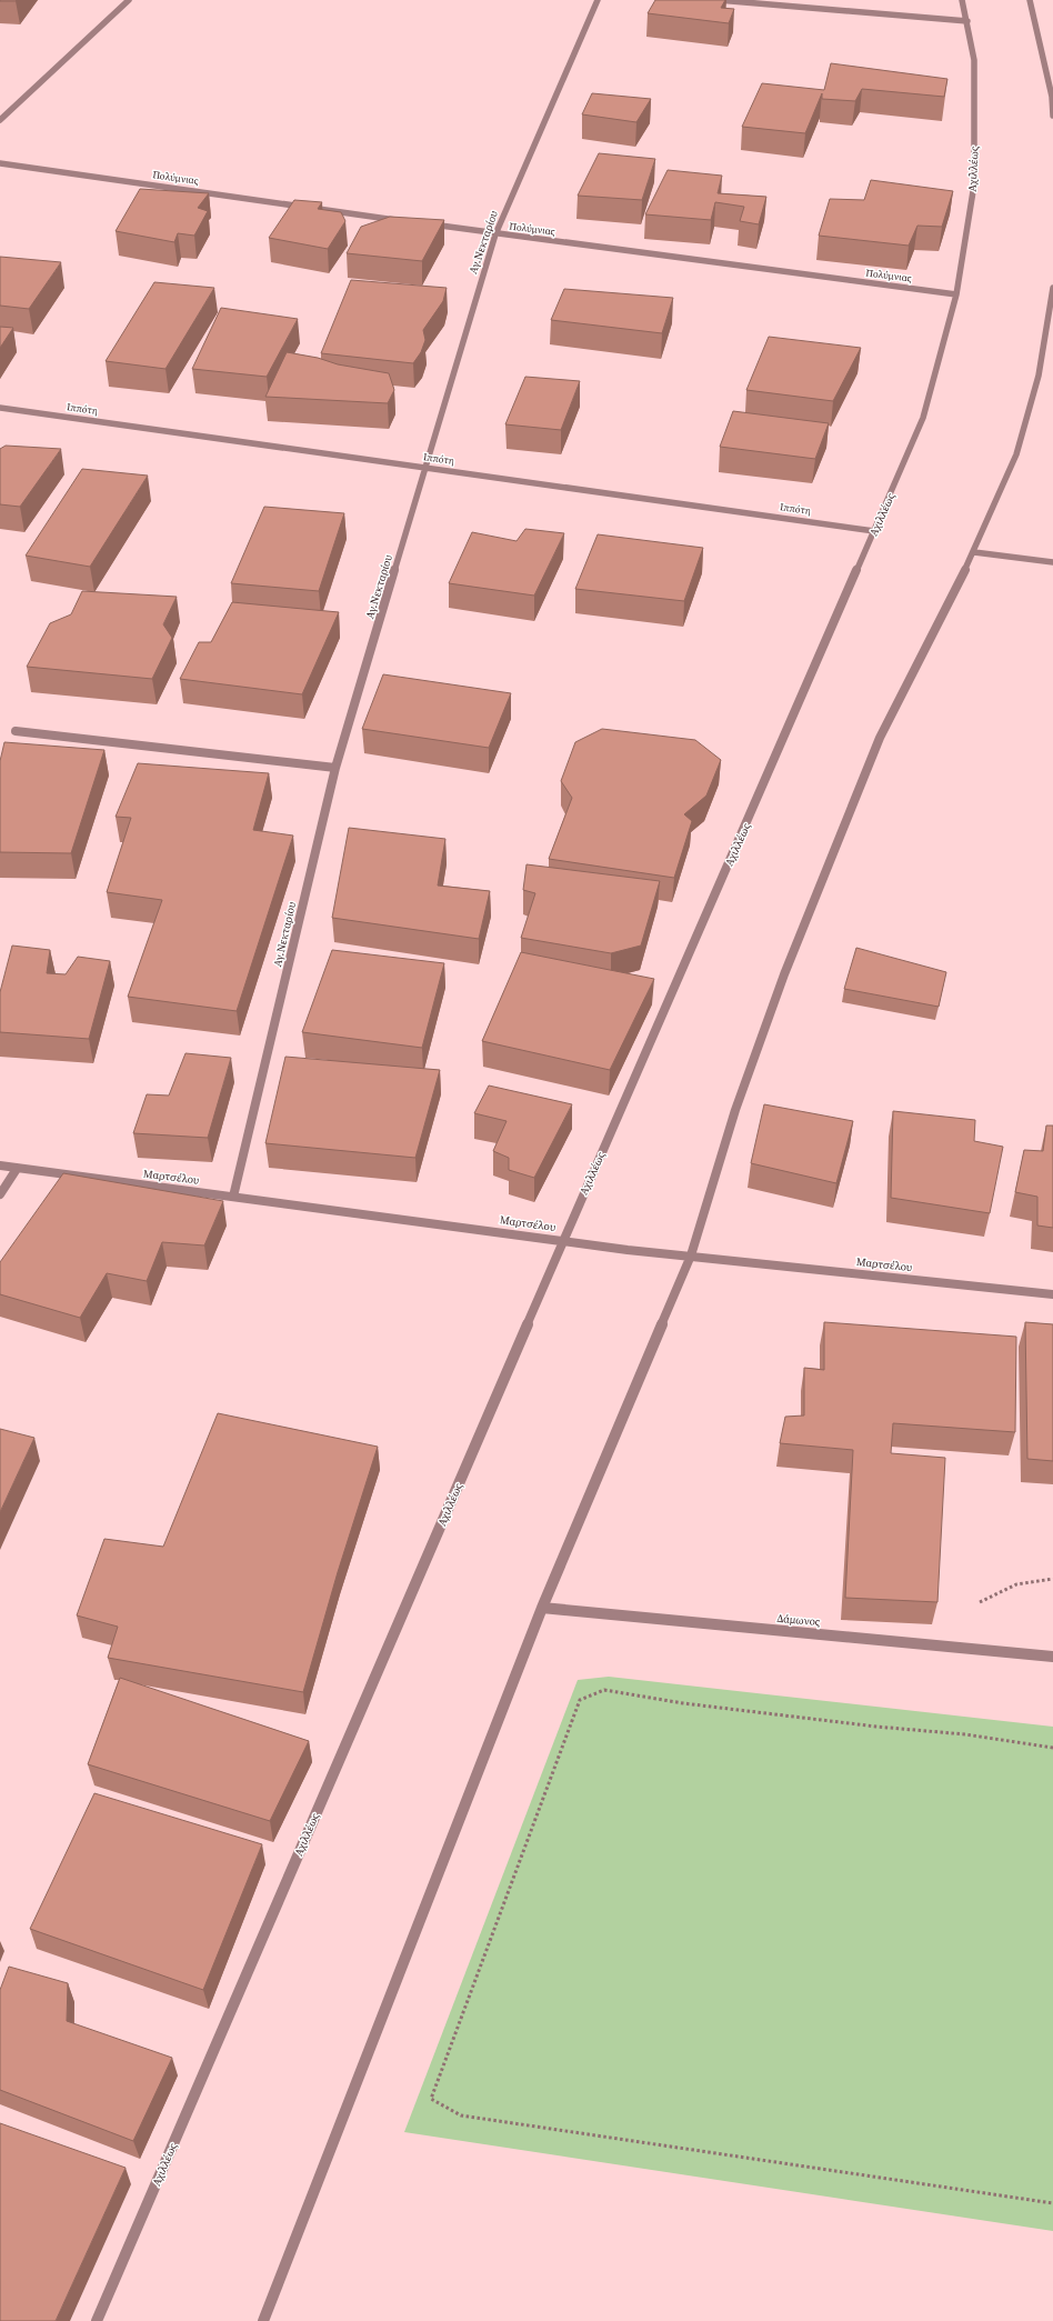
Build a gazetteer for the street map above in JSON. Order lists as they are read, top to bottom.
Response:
{
  "streets": {
    "street": [
      "Αχιλλέως",
      "Πολύμνιας",
      "Αγ.Νεκταρίου",
      "Ιππότη",
      "Μαρτσέλου",
      "Δάμωνος"
    ]
  },
  "crossings": [
    ["Αχιλλέως", "Πολύμνιας"],
    ["Αχιλλέως", "Ιππότη"],
    ["Αχιλλέως", "Μαρτσέλου"],
    ["Πολύμνιας", "Αγ.Νεκταρίου"],
    ["Αγ.Νεκταρίου", "Ιππότη"],
    ["Αγ.Νεκταρίου", "Μαρτσέλου"]
  ]
}
